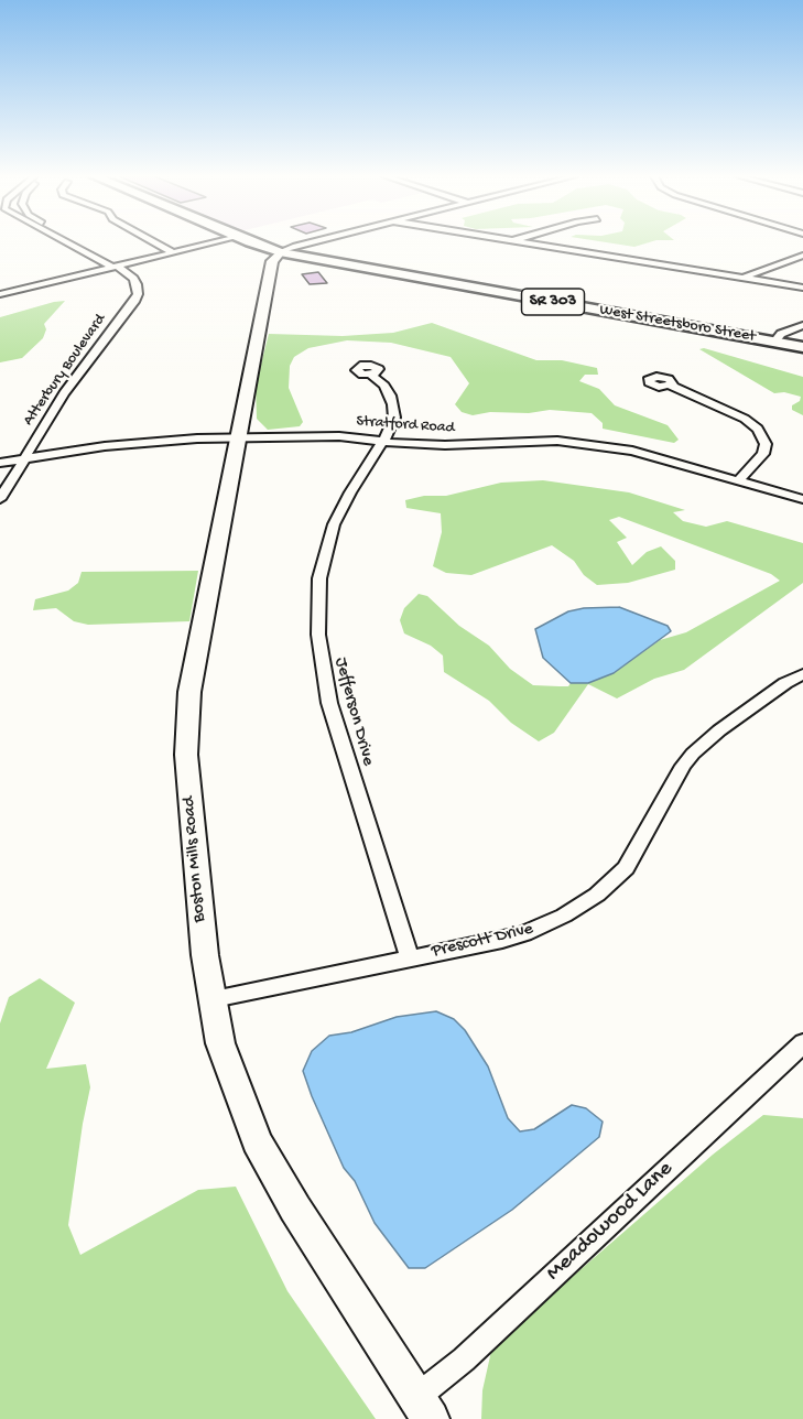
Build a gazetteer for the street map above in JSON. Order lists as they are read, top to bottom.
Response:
{
  "streets": {
    "main road": ["SR 303", "West Streetsboro Street"],
    "street": [
      "Atterbury Boulevard",
      "Stratford Road",
      "Jefferson Drive",
      "Boston Mills Road",
      "Prescott Drive",
      "Meadowood Lane"
    ]
  },
  "crossings": [
    ["West Streetsboro Street", "Boston Mills Road"],
    ["Atterbury Boulevard", "Stratford Road"],
    ["Stratford Road", "Jefferson Drive"],
    ["Stratford Road", "Boston Mills Road"],
    ["Jefferson Drive", "Prescott Drive"],
    ["Boston Mills Road", "Prescott Drive"],
    ["Boston Mills Road", "Meadowood Lane"]
  ]
}
